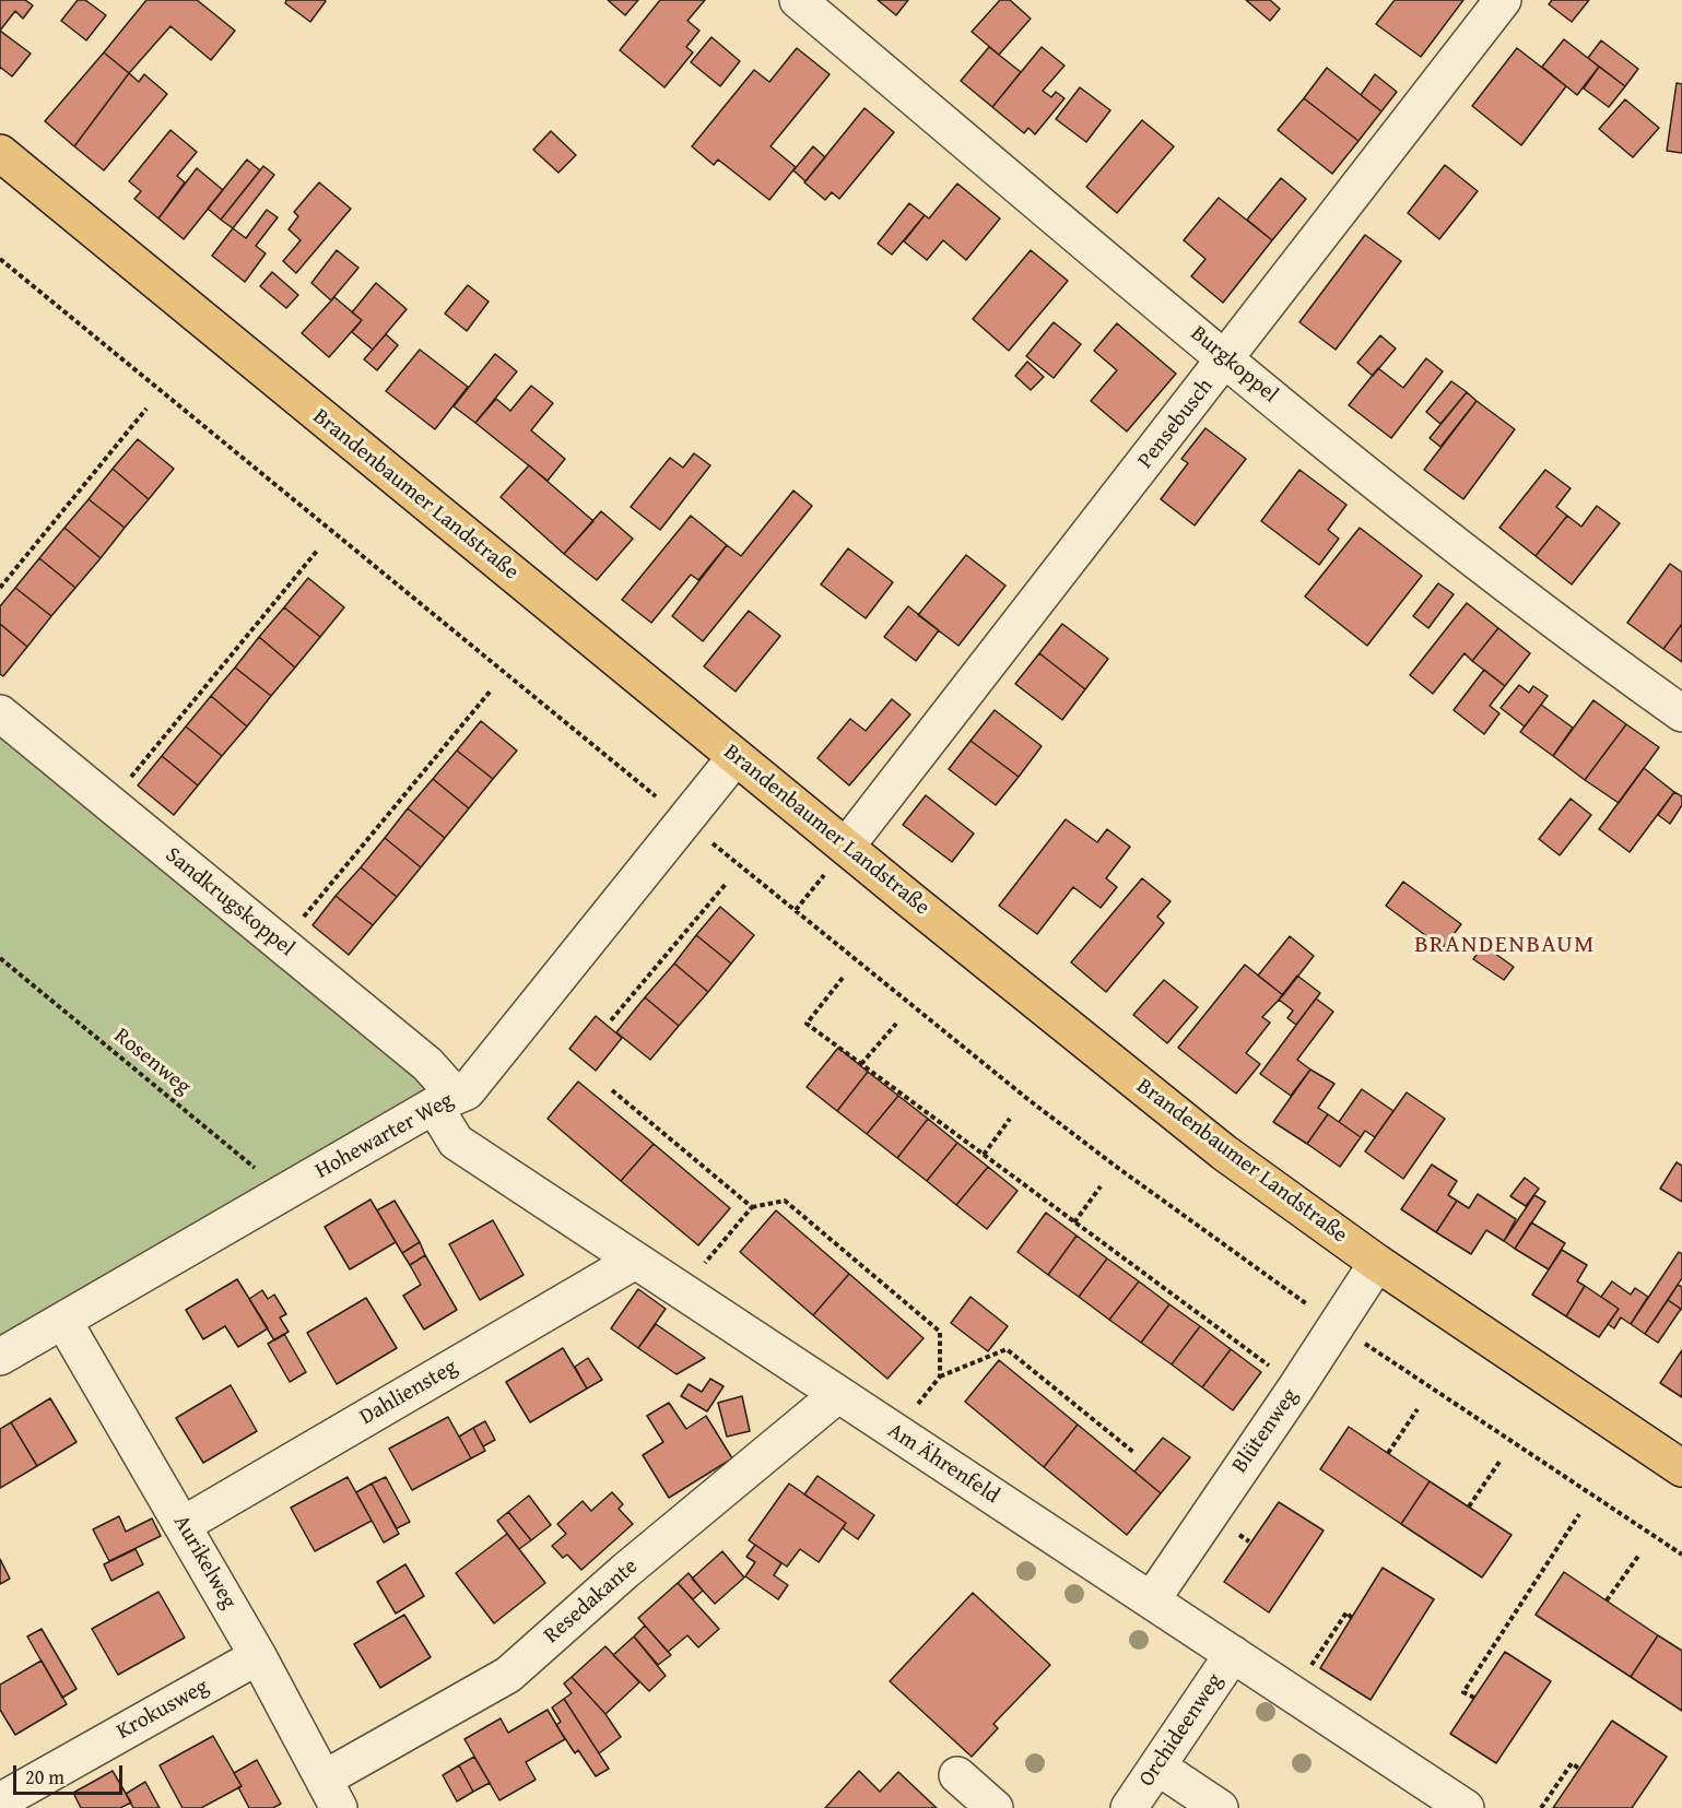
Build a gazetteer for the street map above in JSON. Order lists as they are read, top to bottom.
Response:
{
  "streets": {
    "main road": ["Brandenbaumer Landstraße"],
    "street": [
      "Burgkoppel",
      "Pensebusch",
      "Sandkrugskoppel",
      "Hohewarter Weg",
      "Dahliensteg",
      "Blütenweg",
      "Am Ährenfeld",
      "Aurikelweg",
      "Resedakante",
      "Krokusweg",
      "Orchideenweg"
    ],
    "path": ["Rosenweg"]
  },
  "crossings": [
    ["Burgkoppel", "Pensebusch"],
    ["Pensebusch", "Brandenbaumer Landstraße"],
    ["Brandenbaumer Landstraße", "Hohewarter Weg"],
    ["Brandenbaumer Landstraße", "Blütenweg"],
    ["Sandkrugskoppel", "Hohewarter Weg"],
    ["Sandkrugskoppel", "Am Ährenfeld"],
    ["Rosenweg", "Hohewarter Weg"],
    ["Hohewarter Weg", "Am Ährenfeld"],
    ["Hohewarter Weg", "Aurikelweg"],
    ["Dahliensteg", "Am Ährenfeld"],
    ["Dahliensteg", "Aurikelweg"],
    ["Blütenweg", "Am Ährenfeld"],
    ["Am Ährenfeld", "Resedakante"],
    ["Am Ährenfeld", "Orchideenweg"],
    ["Aurikelweg", "Resedakante"],
    ["Aurikelweg", "Krokusweg"]
  ],
  "districts": ["BRANDENBAUM"],
  "scale_bar": "20 m"
}
